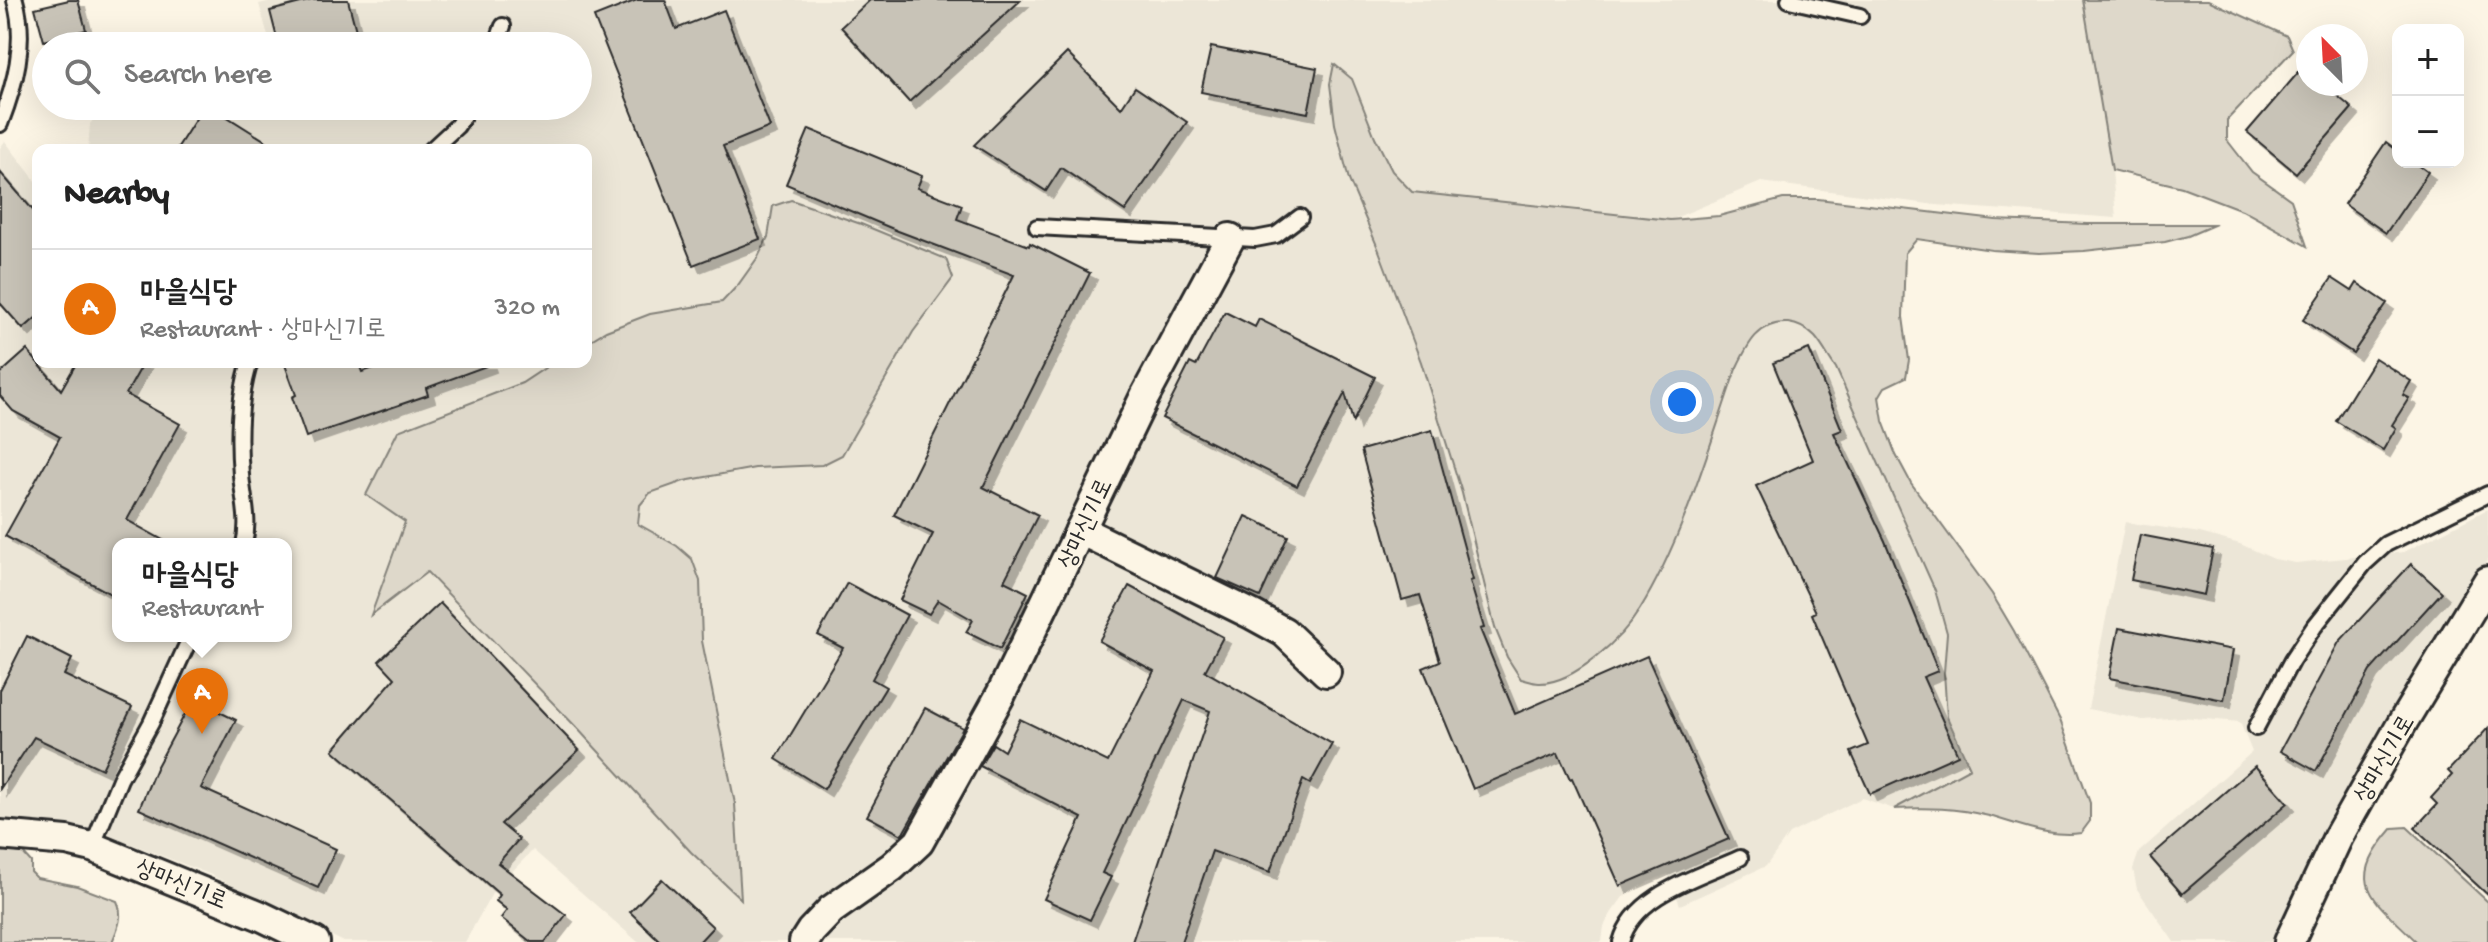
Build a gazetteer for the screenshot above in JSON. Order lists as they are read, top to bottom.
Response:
{
  "streets": {
    "street": ["상마신기로"]
  },
  "north": "top left",
  "page": {
    "map_buttons": ["+", "−"],
    "search": "Search here",
    "heading": "Nearby",
    "list": [
      {
        "mark": "A",
        "name": "마을식당",
        "note": "Restaurant · 상마신기로",
        "value": "320 m"
      }
    ],
    "popup": ["마을식당", "Restaurant"],
    "pins": "A"
  }
}
